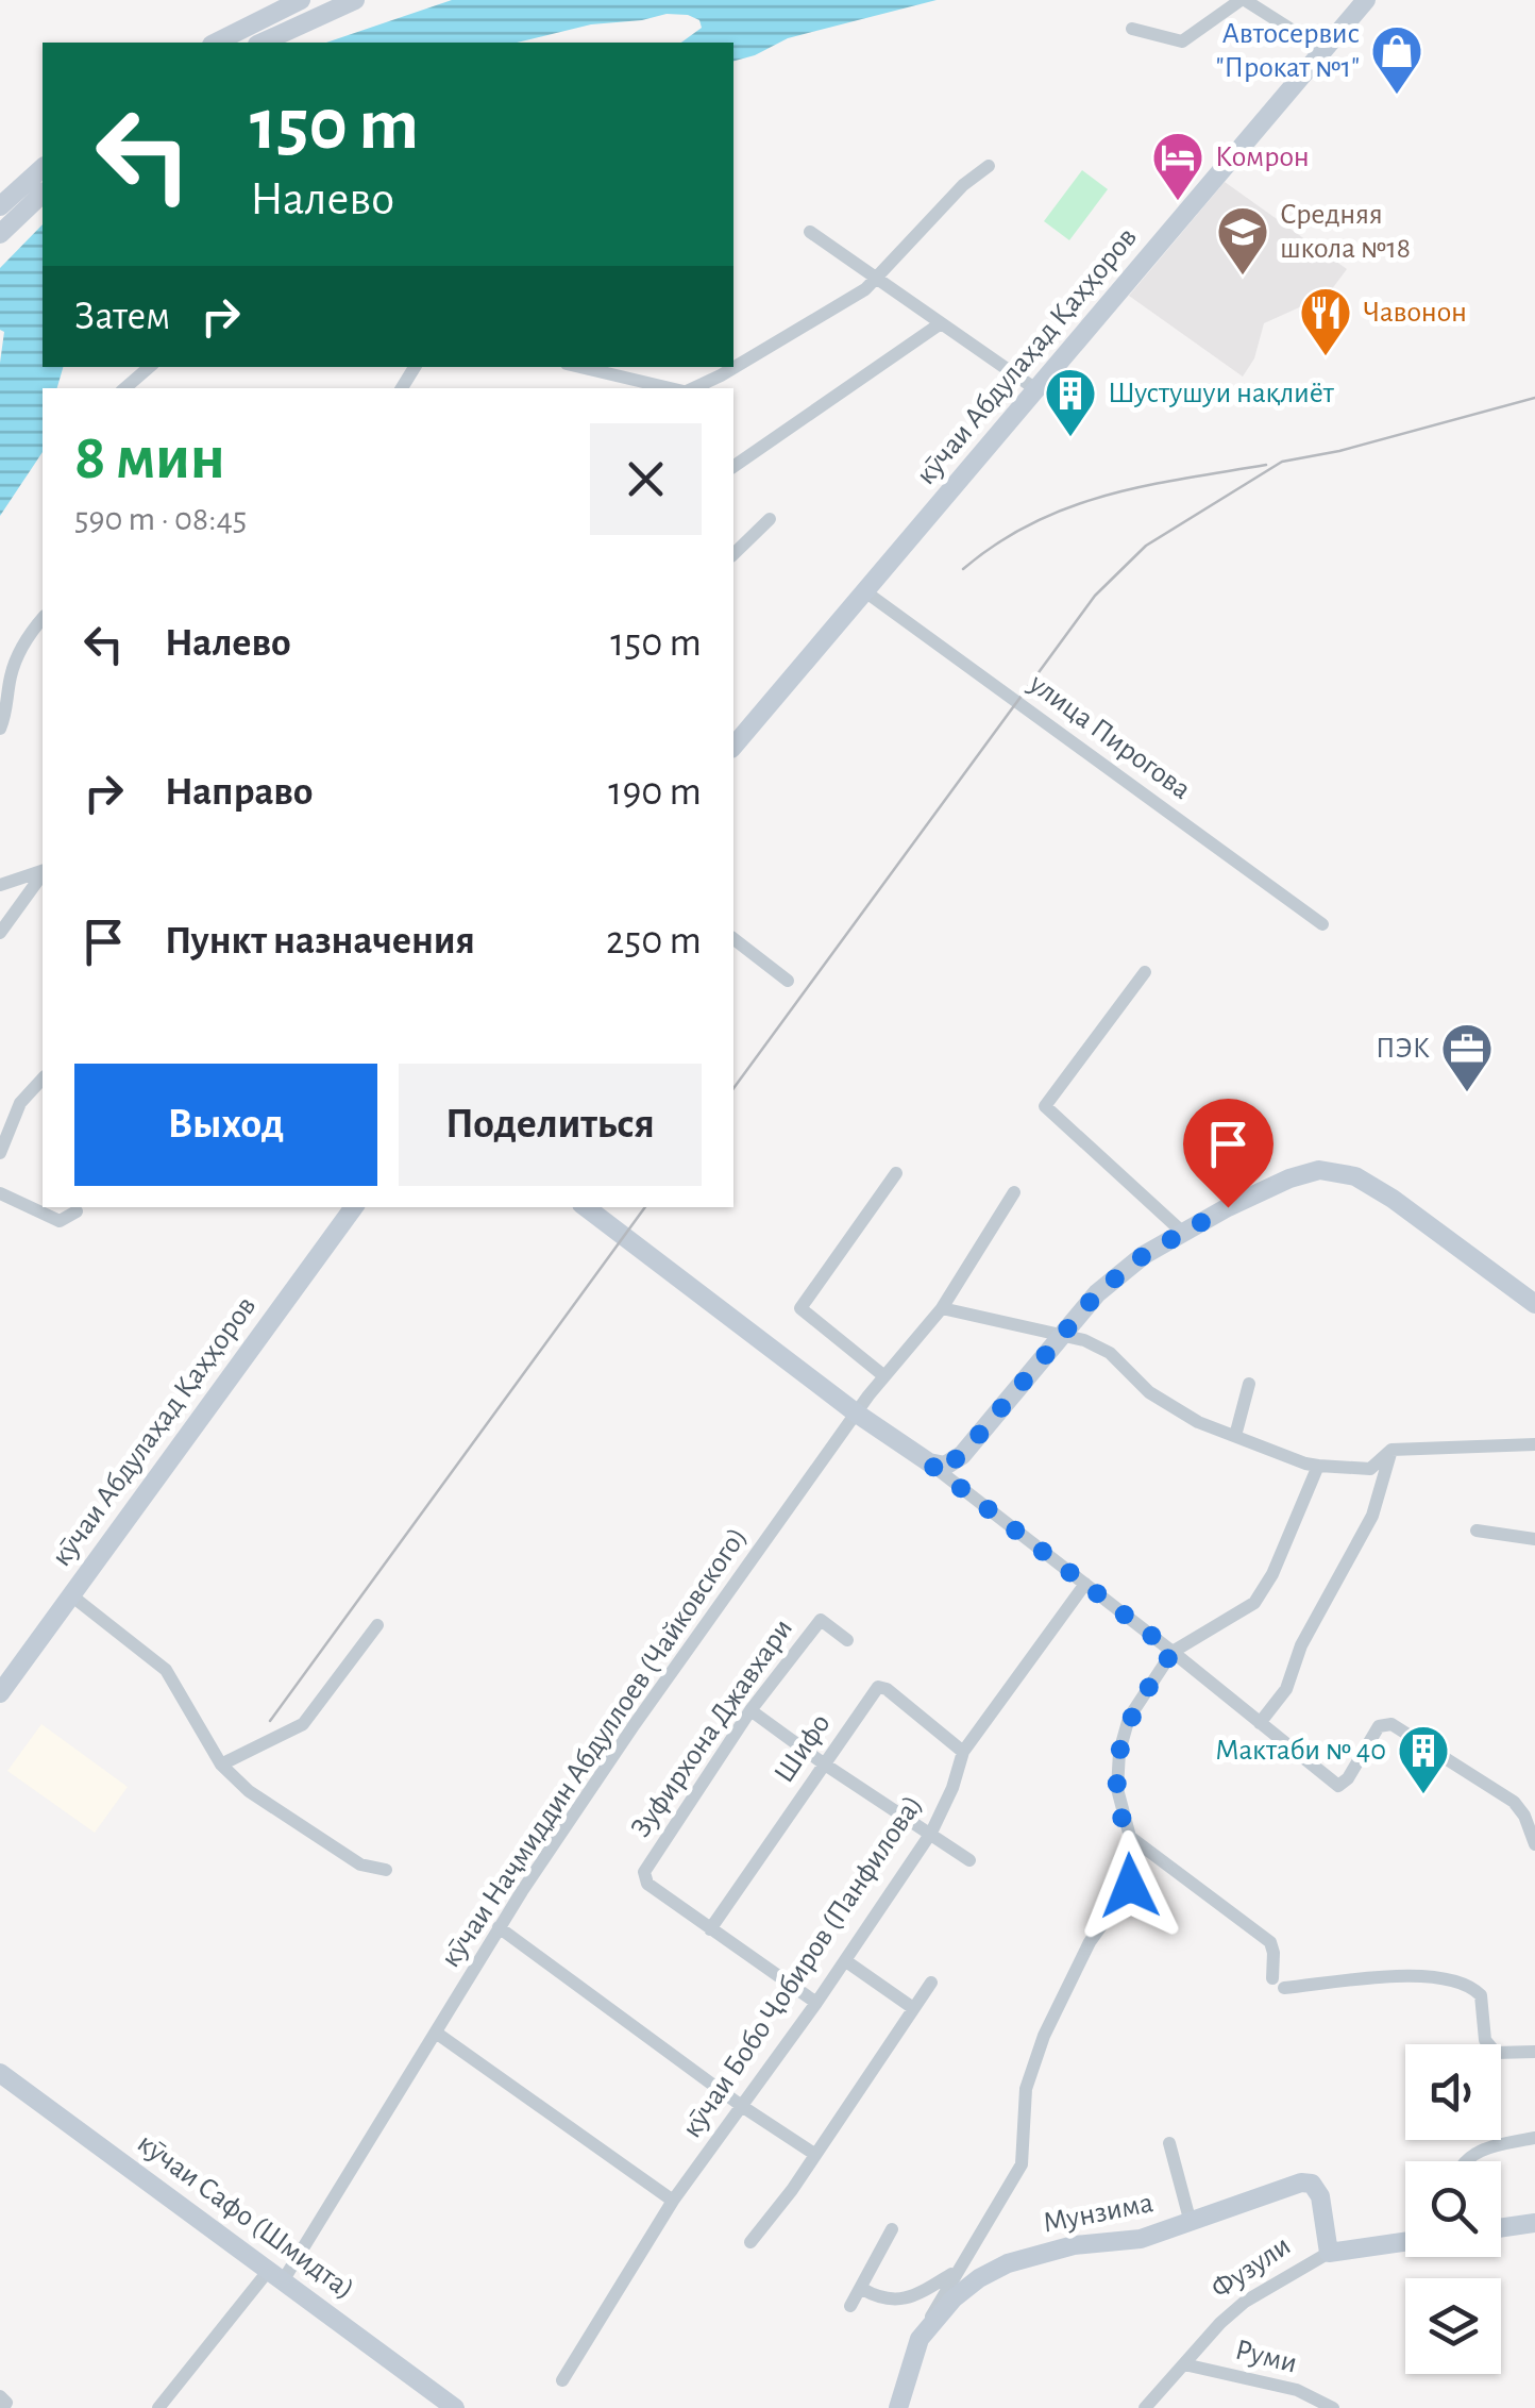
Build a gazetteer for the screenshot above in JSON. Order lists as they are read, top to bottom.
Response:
{
  "streets": {
    "street": [
      "кӯчаи Абдулаҳад Қаҳҳоров",
      "улица Пирогова",
      "Зуфирхона Джавхари",
      "кӯчаи Наҷмиддин Абдуллоев (Чайковского)",
      "Шифо",
      "кӯчаи Бобо Ҷобиров (Панфилова)",
      "Мунзима",
      "кӯчаи Сафо (Шмидта)",
      "Фузули",
      "Руми"
    ]
  },
  "crossings": [
    ["кӯчаи Абдулаҳад Қаҳҳоров", "улица Пирогова"],
    ["Зуфирхона Джавхари", "Шифо"],
    ["Зуфирхона Джавхари", "кӯчаи Бобо Ҷобиров (Панфилова)"],
    ["кӯчаи Наҷмиддин Абдуллоев (Чайковского)", "кӯчаи Сафо (Шмидта)"],
    ["Шифо", "кӯчаи Бобо Ҷобиров (Панфилова)"],
    ["Мунзима", "Фузули"],
    ["Фузули", "Руми"]
  ],
  "places": {
    "shop": ["Автосервис \"Прокат №1\""],
    "hotel": ["Комрон"],
    "school or university": ["Средняя школа №18"],
    "restaurant": ["Чавонон"],
    "building": ["Шустушуи нақлиёт", "Мактаби № 40"],
    "office": ["ПЭК"]
  },
  "page": {
    "turn": ["150 m", "Налево"],
    "then": "Затем",
    "heading": ["8 мин", "590 m · 08:45"],
    "list": [
      {
        "name": "Налево",
        "value": "150 m"
      },
      {
        "name": "Направо",
        "value": "190 m"
      },
      {
        "name": "Пункт назначения",
        "value": "250 m"
      }
    ],
    "buttons": ["Выход", "Поделиться"]
  }
}
